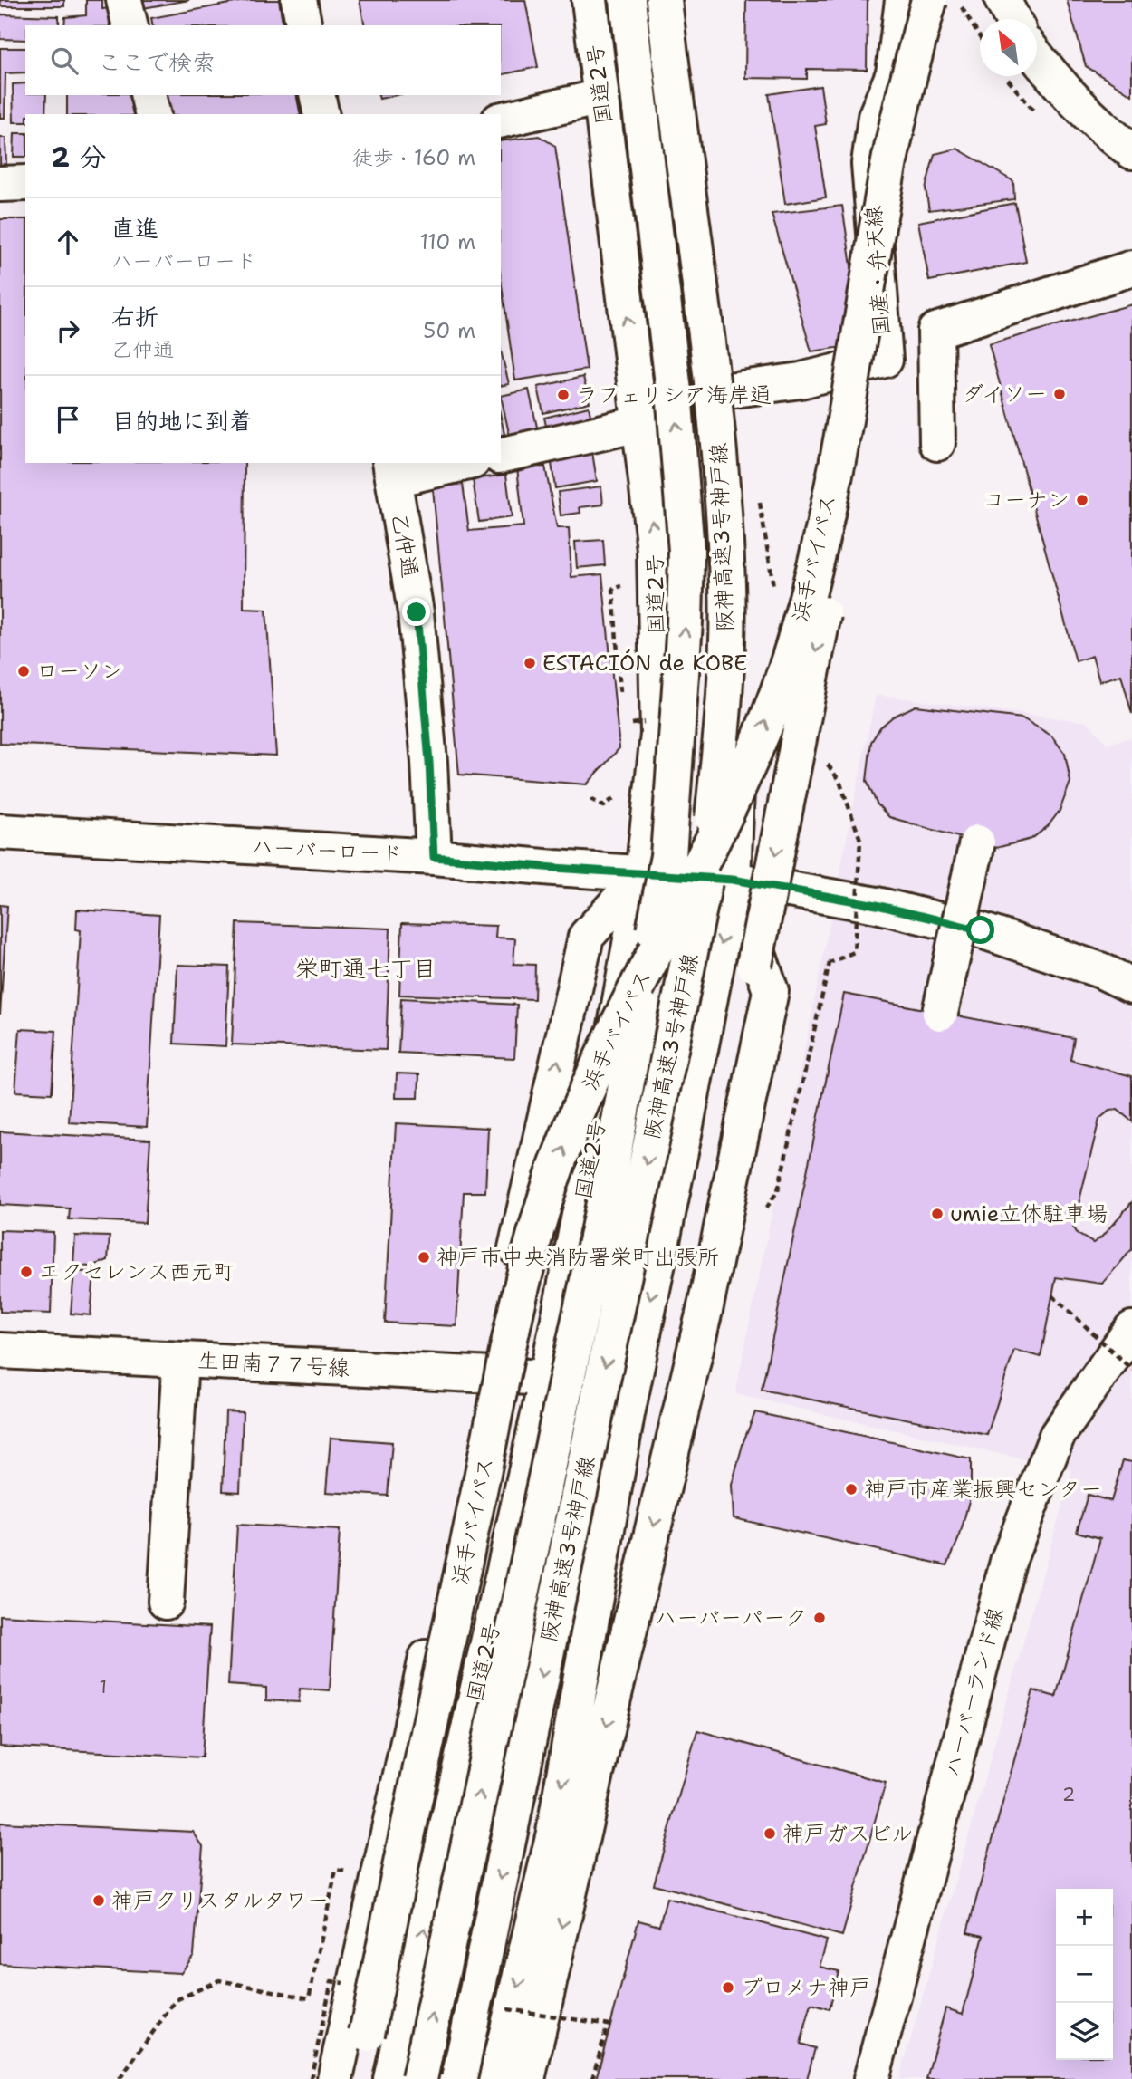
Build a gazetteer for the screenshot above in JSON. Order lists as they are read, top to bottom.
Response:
{
  "streets": {
    "main road": [
      "国道2号",
      "国産・弁天線",
      "阪神高速3号神戸線",
      "乙仲通",
      "浜手バイパス",
      "ハーバーロード",
      "生田南７７号線",
      "ハーバーランド線"
    ]
  },
  "crossings": [
    ["国道2号", "ハーバーロード"],
    ["国道2号", "生田南７７号線"],
    ["乙仲通", "ハーバーロード"]
  ],
  "districts": ["栄町通七丁目"],
  "places": [
    "ダイソー",
    "ラフェリシア海岸通",
    "コーナン",
    "ESTACIÓN de KOBE",
    "ローソン",
    "umie立体駐車場",
    "神戸市中央消防署栄町出張所",
    "エクセレンス西元町",
    "神戸市産業振興センター",
    "ハーバーパーク",
    "神戸ガスビル",
    "神戸クリスタルタワー",
    "プロメナ神戸"
  ],
  "house_numbers": ["1", "2"],
  "north": "top left",
  "page": {
    "search": "ここで検索",
    "heading": ["2 分", "徒歩 · 160 m"],
    "list": [
      ["直進", "ハーバーロード", "110 m"],
      ["右折", "乙仲通", "50 m"],
      "目的地に到着"
    ],
    "map_buttons": ["+", "−"]
  }
}
